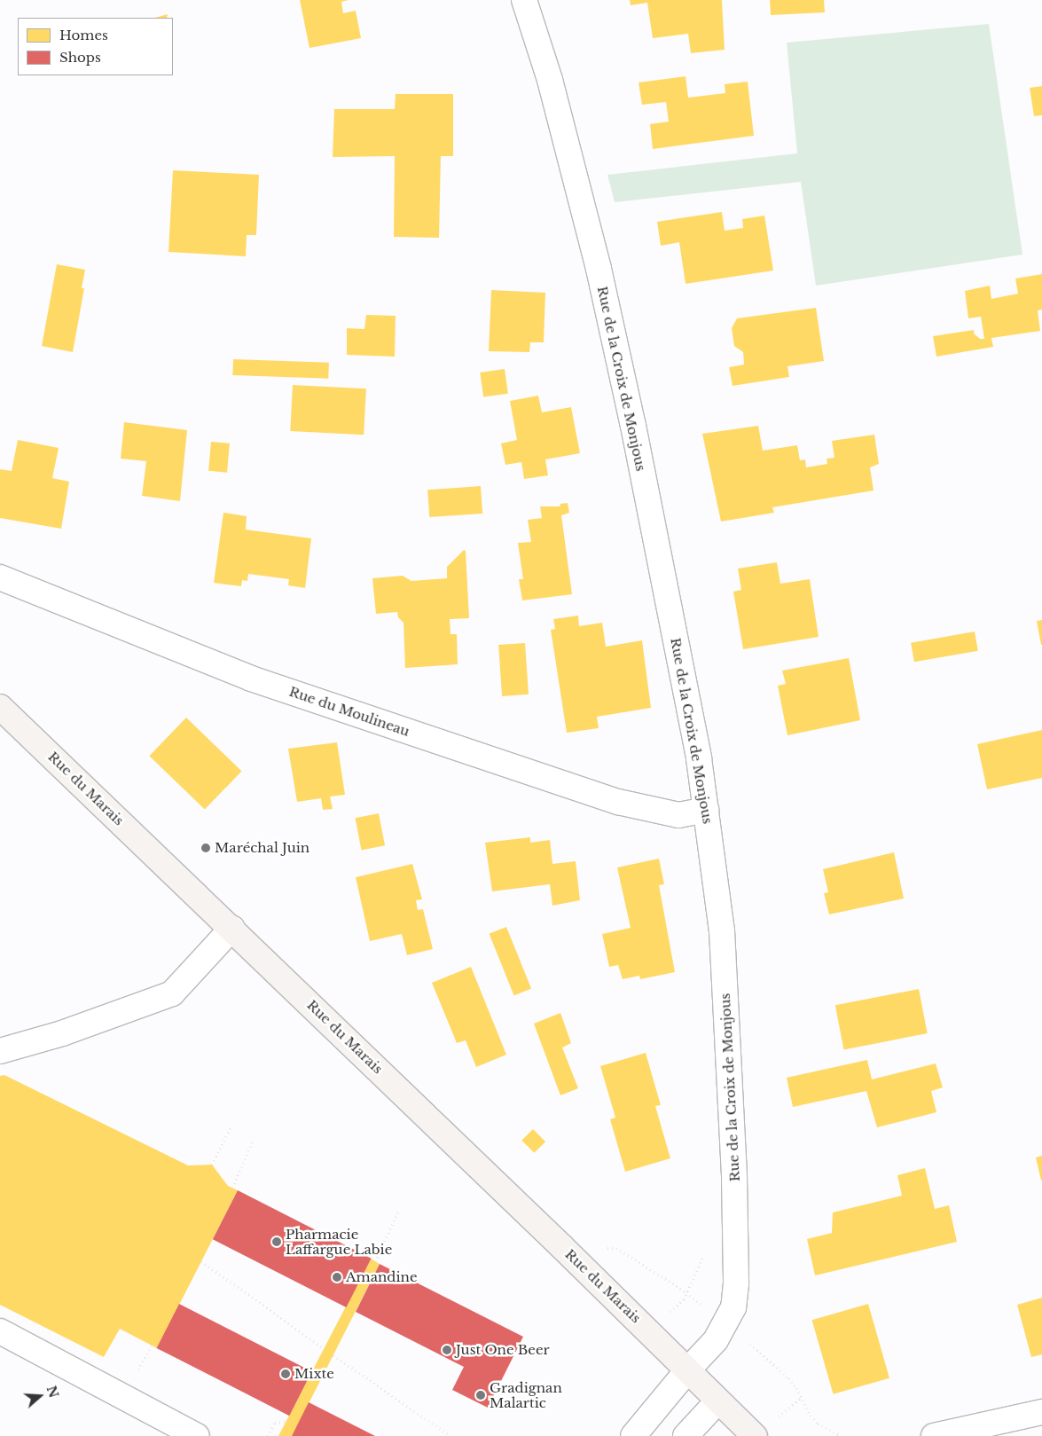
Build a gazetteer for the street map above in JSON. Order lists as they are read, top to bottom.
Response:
{
  "streets": {
    "main road": ["Rue du Marais"],
    "street": ["Rue de la Croix de Monjous", "Rue du Moulineau"]
  },
  "crossings": [
    ["Rue de la Croix de Monjous", "Rue du Moulineau"],
    ["Rue de la Croix de Monjous", "Rue du Marais"]
  ],
  "places": [
    "Maréchal Juin",
    "Pharmacie Laffargue Labie",
    "Amandine",
    "Just One Beer",
    "Mixte",
    "Gradignan Malartic"
  ],
  "legend": ["Homes", "Shops"],
  "north": "right"
}
